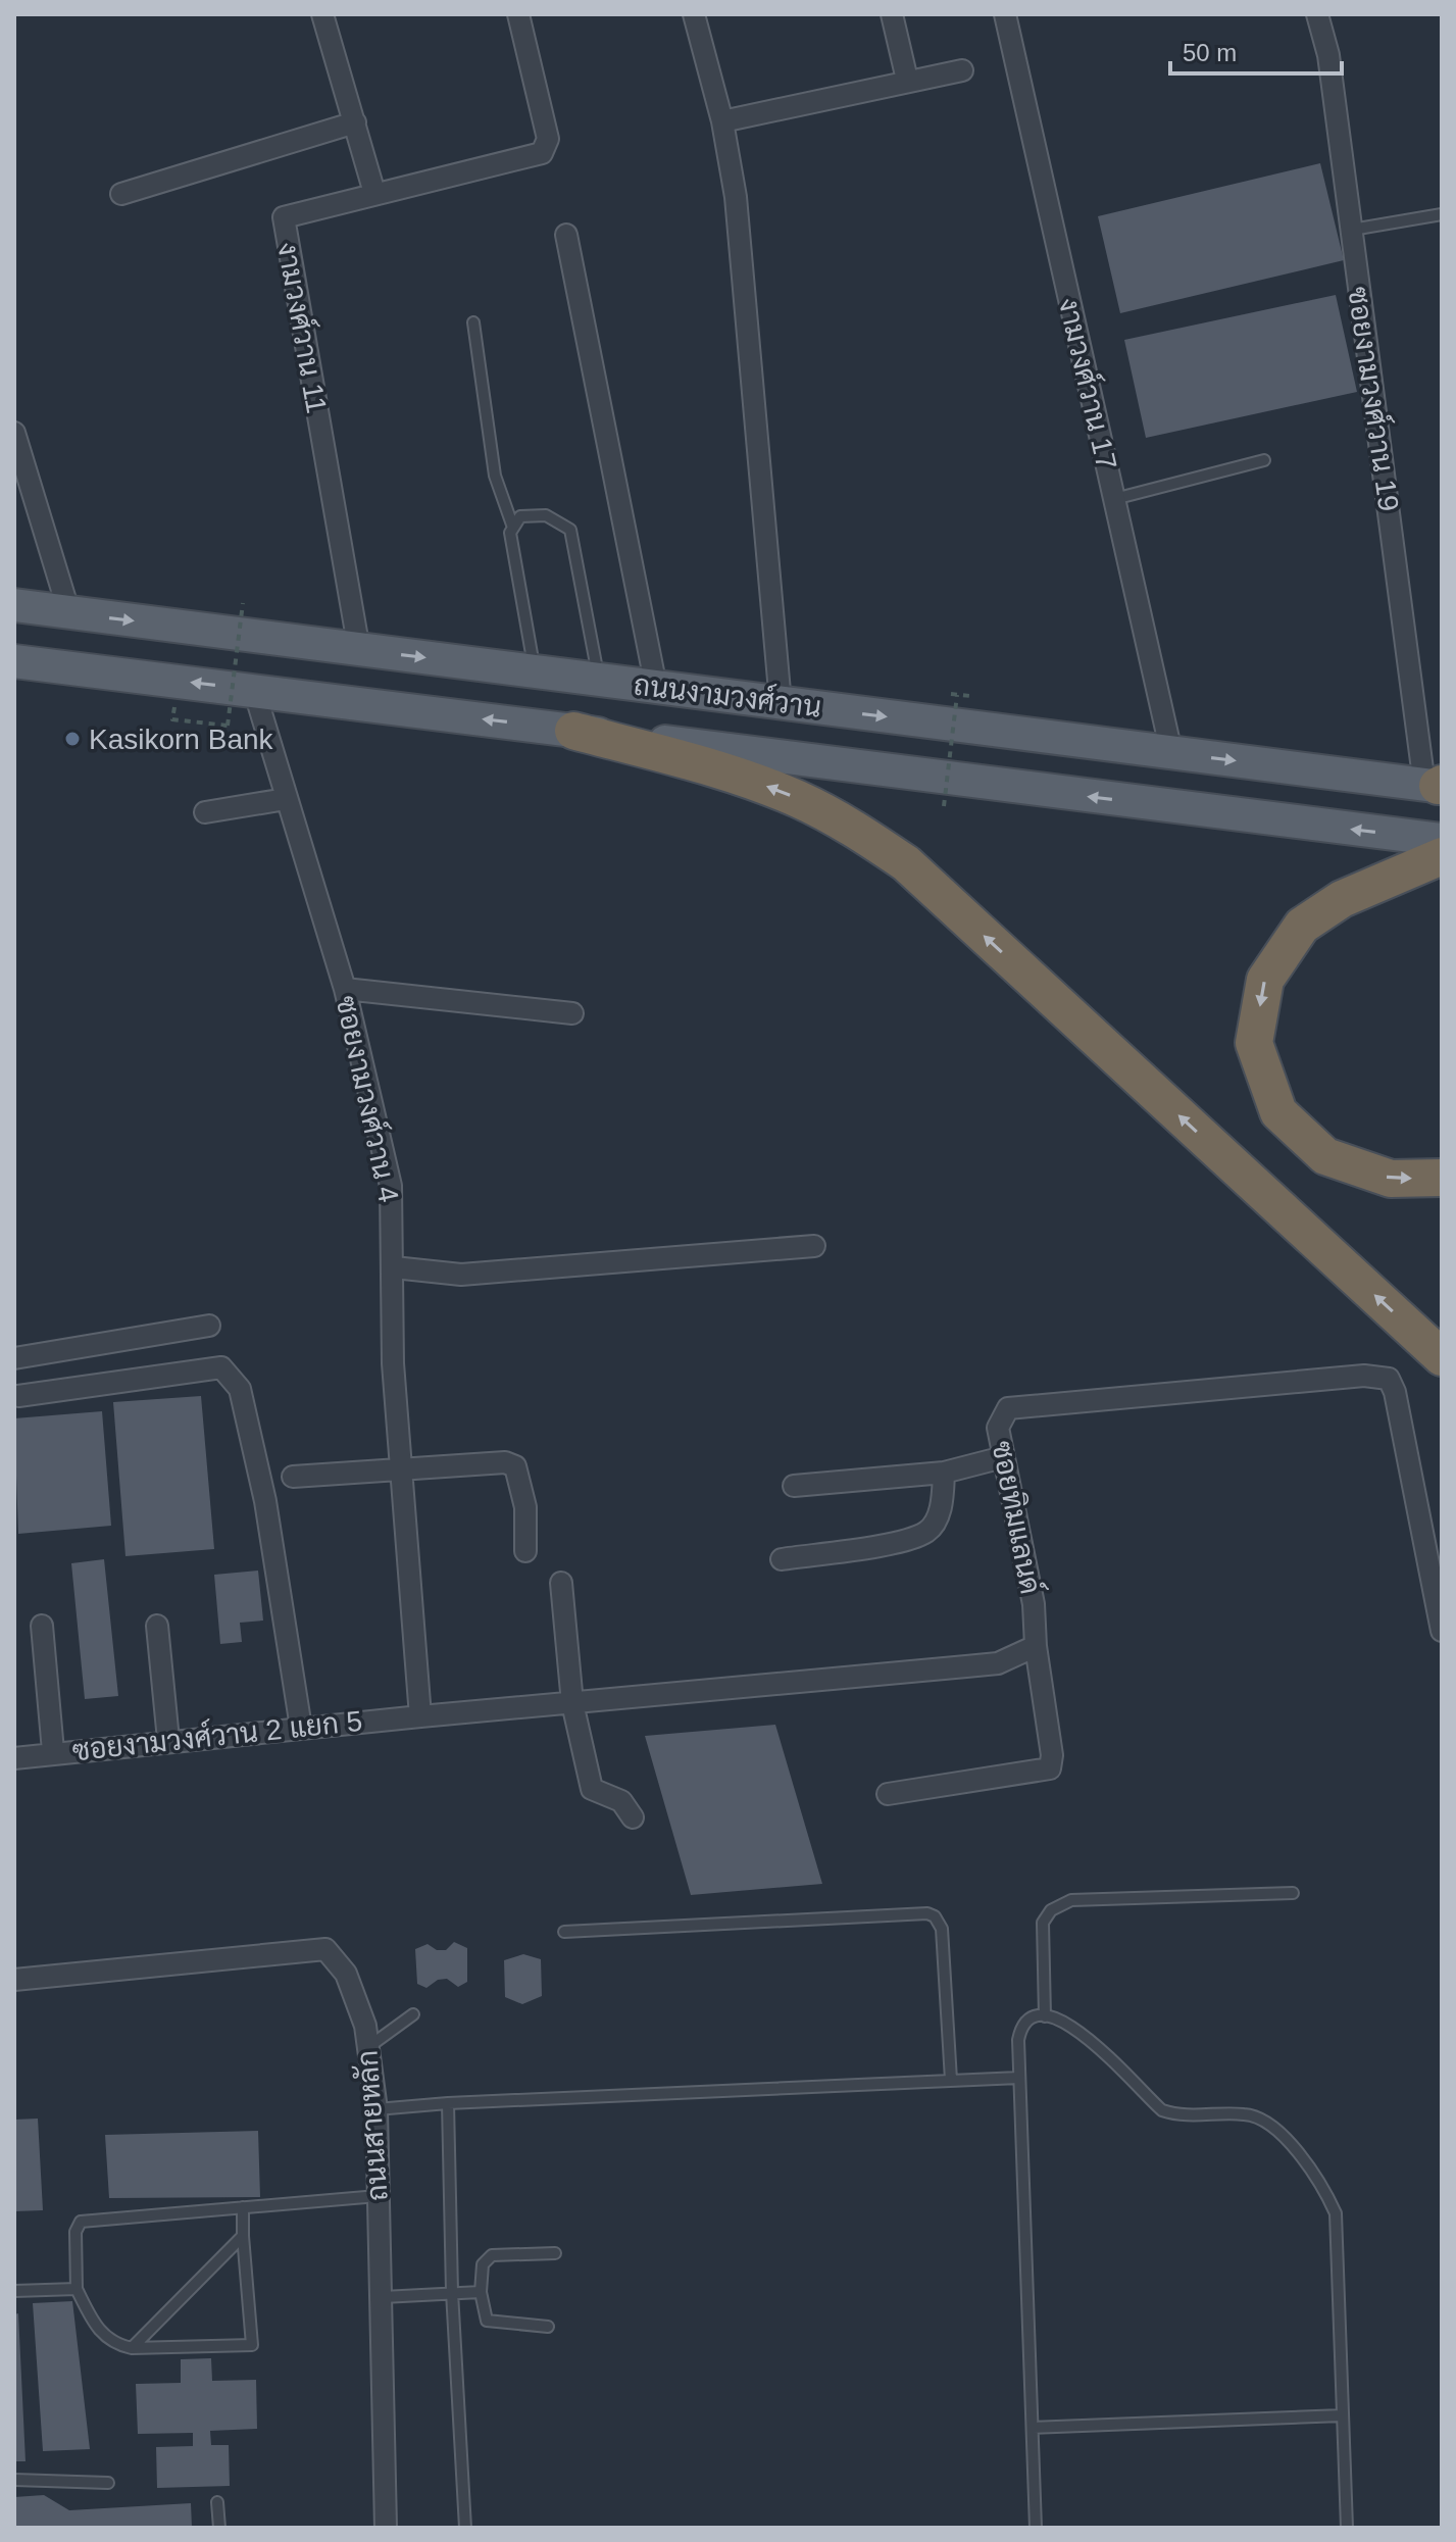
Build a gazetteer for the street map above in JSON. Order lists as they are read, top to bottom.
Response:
{
  "streets": {
    "main road": ["ถนนงามวงศ์วาน"],
    "street": [
      "งามวงศ์วาน 11",
      "งามวงศ์วาน 17",
      "ซอยงามวงศ์วาน 19",
      "ซอยงามวงศ์วาน 4",
      "ซอยทิมแลนด์",
      "ซอยงามวงศ์วาน 2 แยก 5",
      "ถนนสายหลัก"
    ]
  },
  "crossings": [
    ["งามวงศ์วาน 11", "ถนนงามวงศ์วาน"],
    ["งามวงศ์วาน 17", "ถนนงามวงศ์วาน"],
    ["ซอยงามวงศ์วาน 19", "ถนนงามวงศ์วาน"],
    ["ถนนงามวงศ์วาน", "ซอยงามวงศ์วาน 4"],
    ["ซอยงามวงศ์วาน 4", "ซอยงามวงศ์วาน 2 แยก 5"]
  ],
  "places": ["Kasikorn Bank"],
  "scale_bar": "50 m"
}
